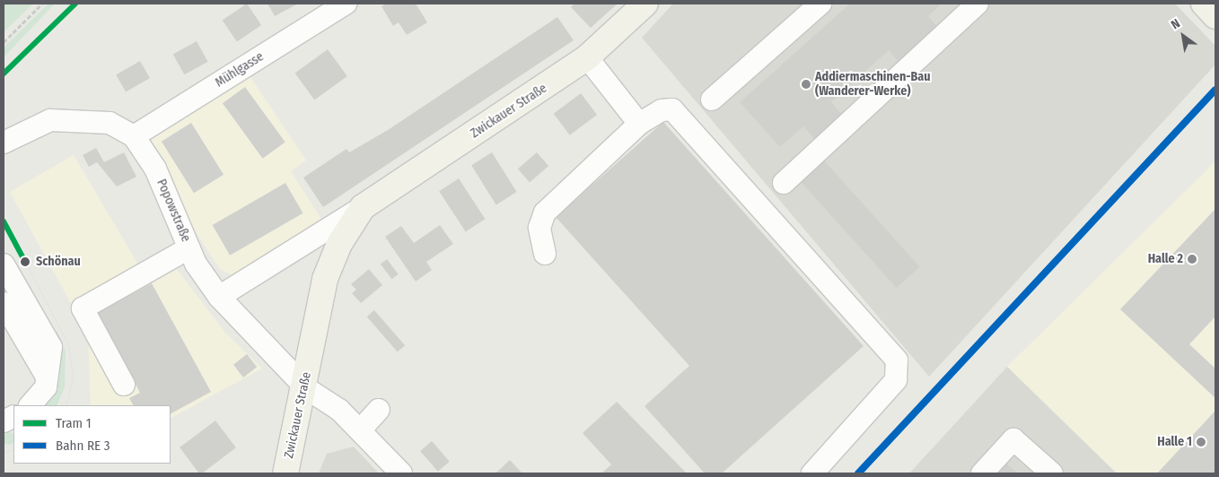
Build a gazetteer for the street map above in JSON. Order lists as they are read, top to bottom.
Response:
{
  "streets": {
    "main road": ["Zwickauer Straße"],
    "street": ["Mühlgasse", "Popowstraße"]
  },
  "crossings": [
    ["Mühlgasse", "Popowstraße"],
    ["Zwickauer Straße", "Popowstraße"]
  ],
  "places": [
    "Addiermaschinen-Bau (Wanderer-Werke)",
    "Halle 2",
    "Schönau",
    "Halle 1"
  ],
  "lines": ["tram line 1"],
  "legend": ["Tram 1", "Bahn RE 3"],
  "north": "top left"
}
